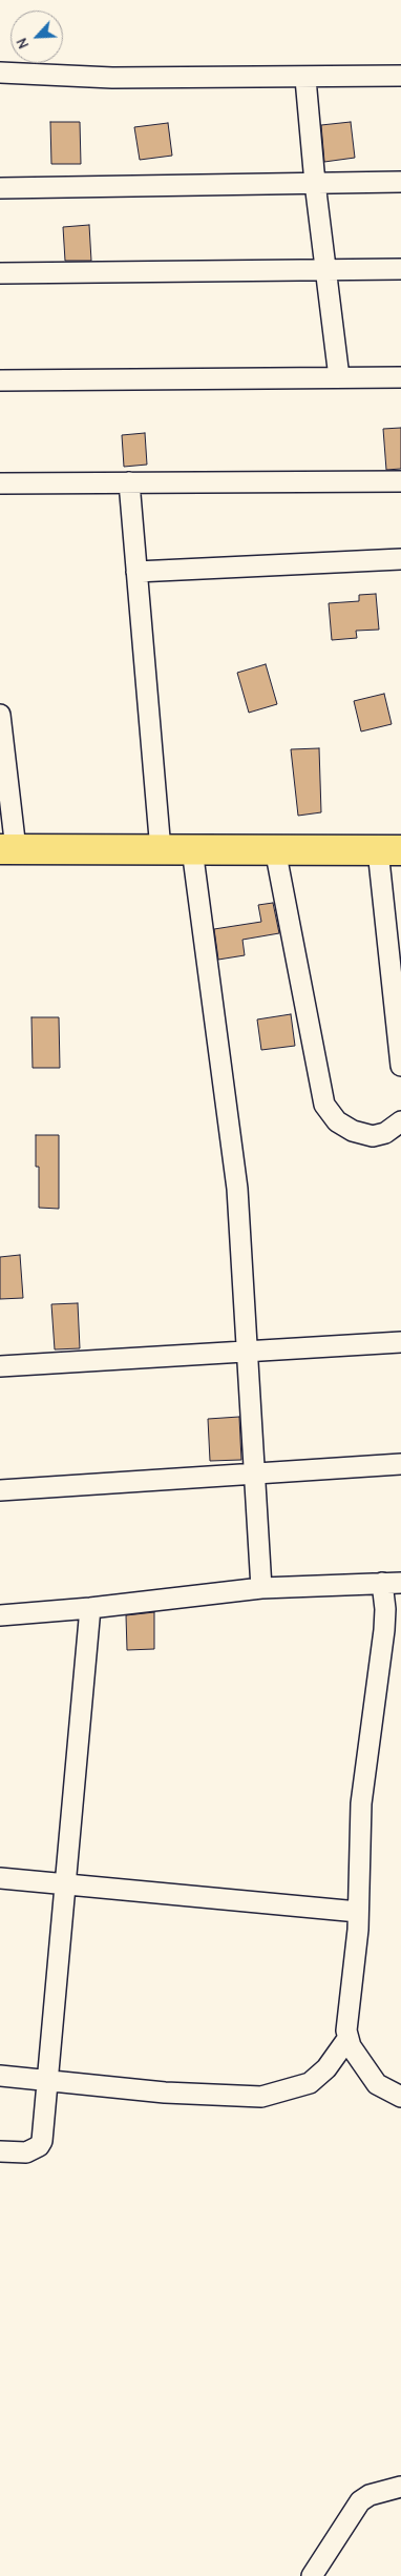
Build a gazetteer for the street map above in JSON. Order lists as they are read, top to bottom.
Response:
{
  "north": "bottom left"
}
